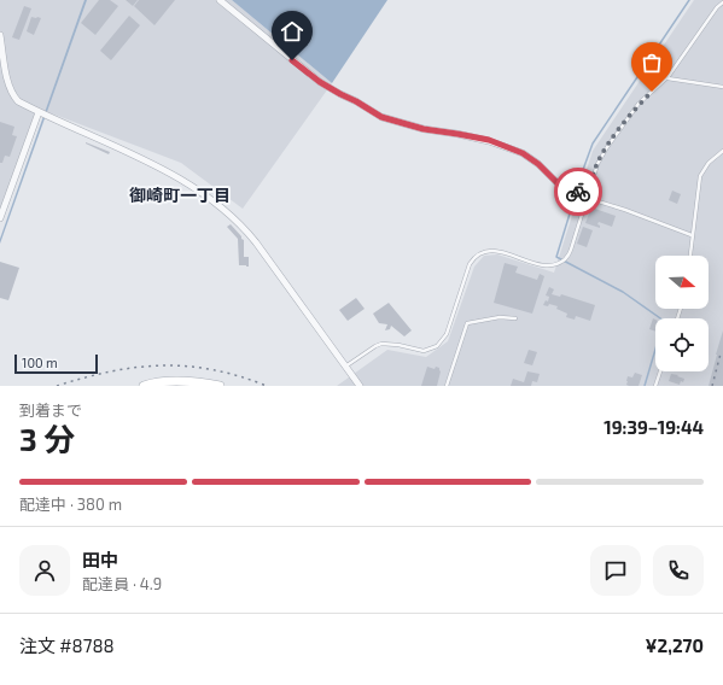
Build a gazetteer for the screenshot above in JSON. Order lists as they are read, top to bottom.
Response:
{
  "districts": ["御崎町一丁目"],
  "scale_bar": "100 m",
  "north": "right",
  "page": {
    "scale": "100 m",
    "heading": ["3 分", "到着まで", "19:39–19:44"],
    "panel": [
      "田中",
      "配達員 · 4.9",
      "注文 #8788",
      "¥2,270"
    ],
    "bar": "配達中 · 380 m"
  }
}
